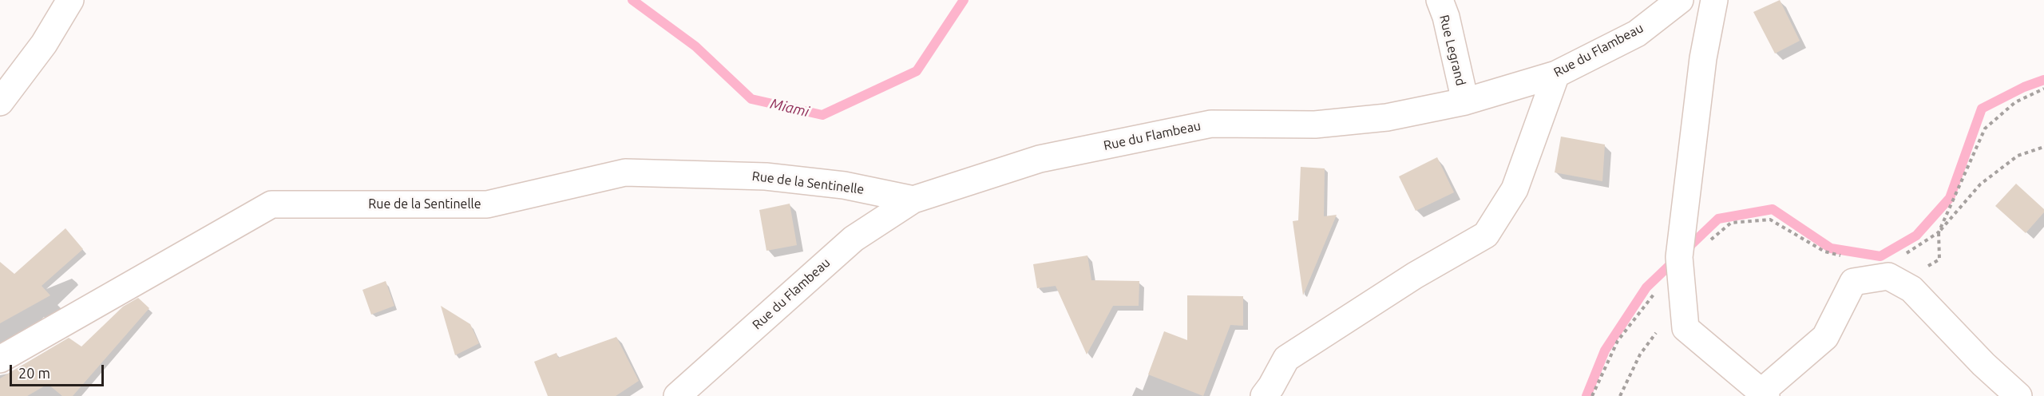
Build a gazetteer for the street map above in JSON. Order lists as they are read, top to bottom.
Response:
{
  "streets": {
    "street": ["Rue Legrand", "Rue du Flambeau", "Rue de la Sentinelle"]
  },
  "crossings": [
    ["Rue Legrand", "Rue du Flambeau"],
    ["Rue du Flambeau", "Rue de la Sentinelle"]
  ],
  "water": ["Miami"],
  "scale_bar": "20 m"
}
